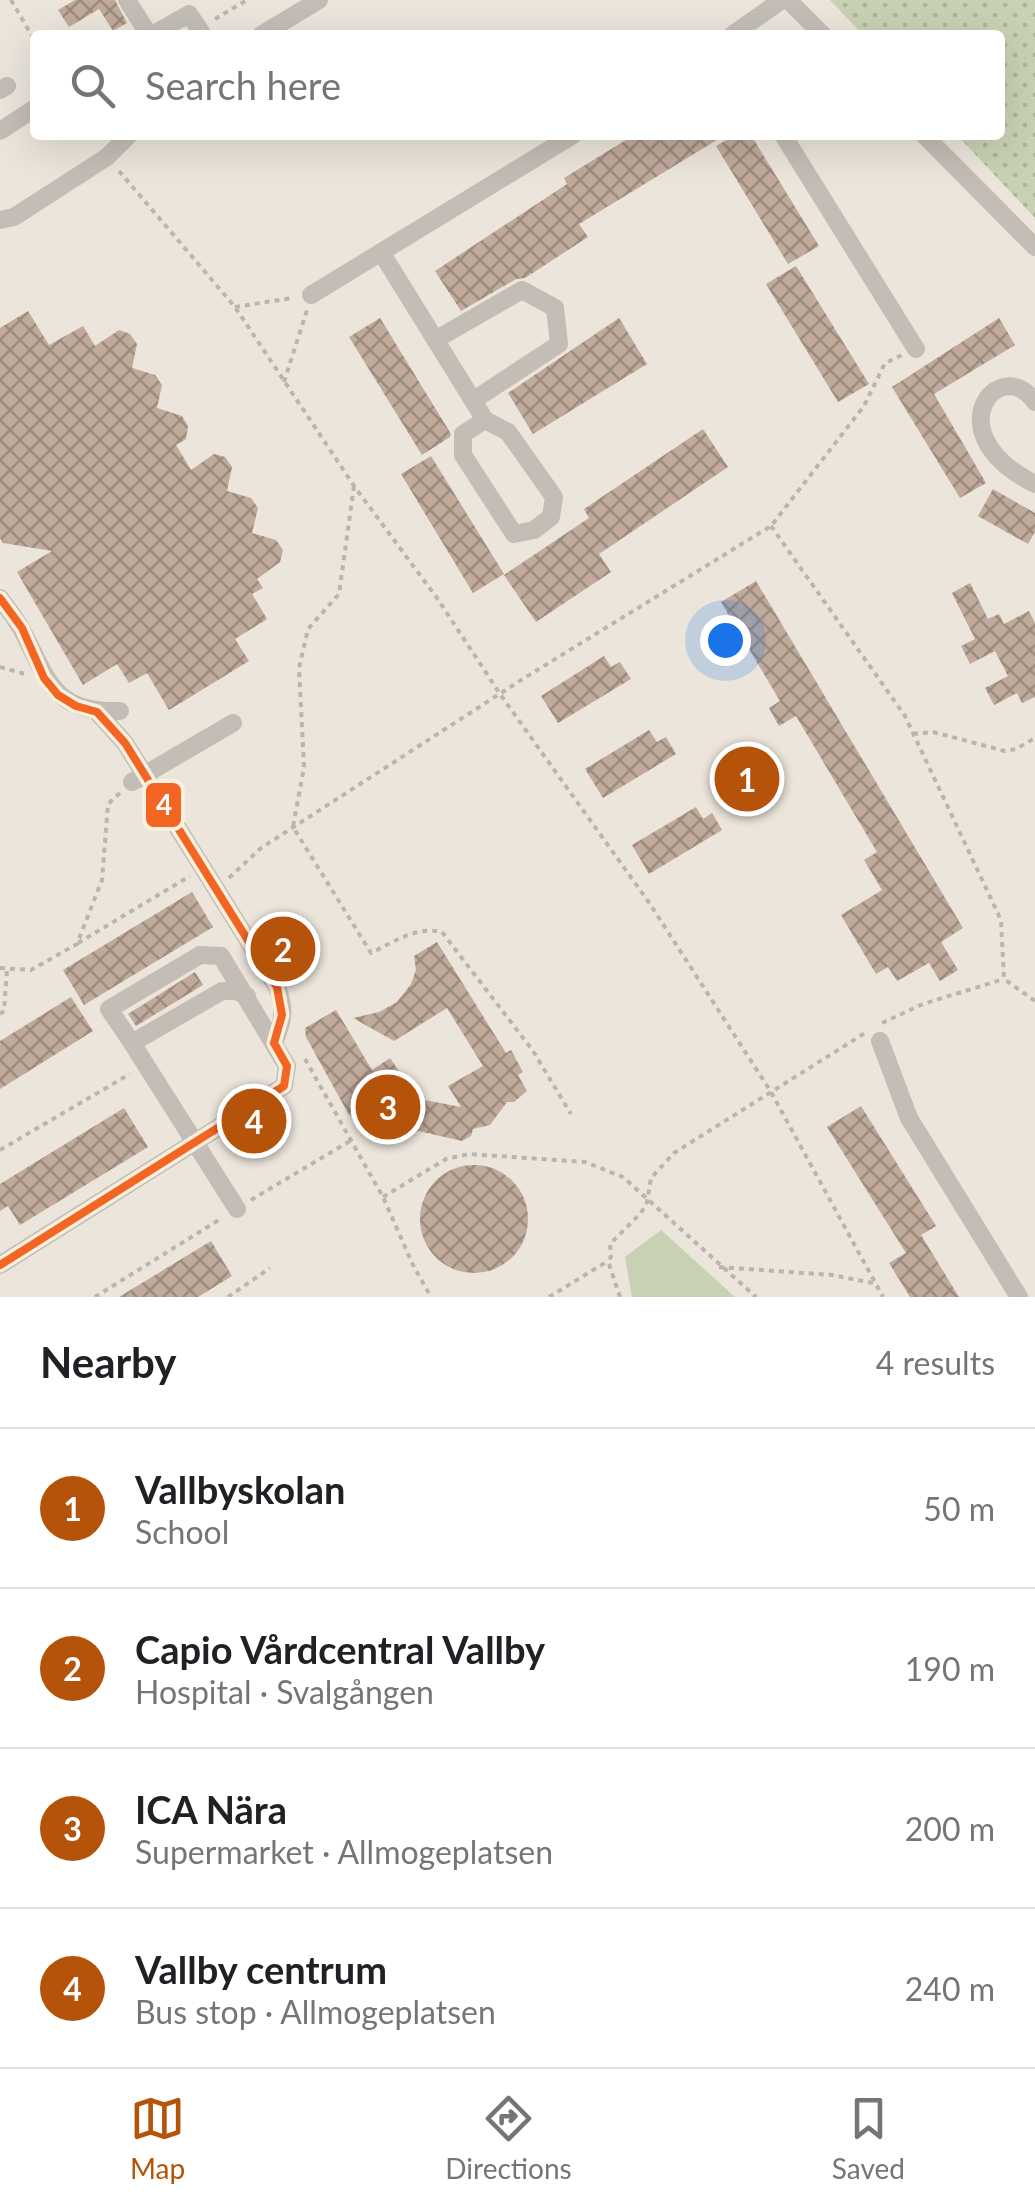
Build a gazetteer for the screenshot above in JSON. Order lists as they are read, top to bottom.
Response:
{
  "lines": ["transit line 4"],
  "page": {
    "search": "Search here",
    "pins": [
      "1",
      "2",
      "3",
      "4"
    ],
    "heading": ["Nearby", "4 results"],
    "list": [
      {
        "mark": "1",
        "name": "Vallbyskolan",
        "note": "School",
        "value": "50 m"
      },
      {
        "mark": "2",
        "name": "Capio Vårdcentral Vallby",
        "note": "Hospital · Svalgången",
        "value": "190 m"
      },
      {
        "mark": "3",
        "name": "ICA Nära",
        "note": "Supermarket · Allmogeplatsen",
        "value": "200 m"
      },
      {
        "mark": "4",
        "name": "Vallby centrum",
        "note": "Bus stop · Allmogeplatsen",
        "value": "240 m"
      }
    ],
    "nav": ["Map", "Directions", "Saved"]
  }
}
